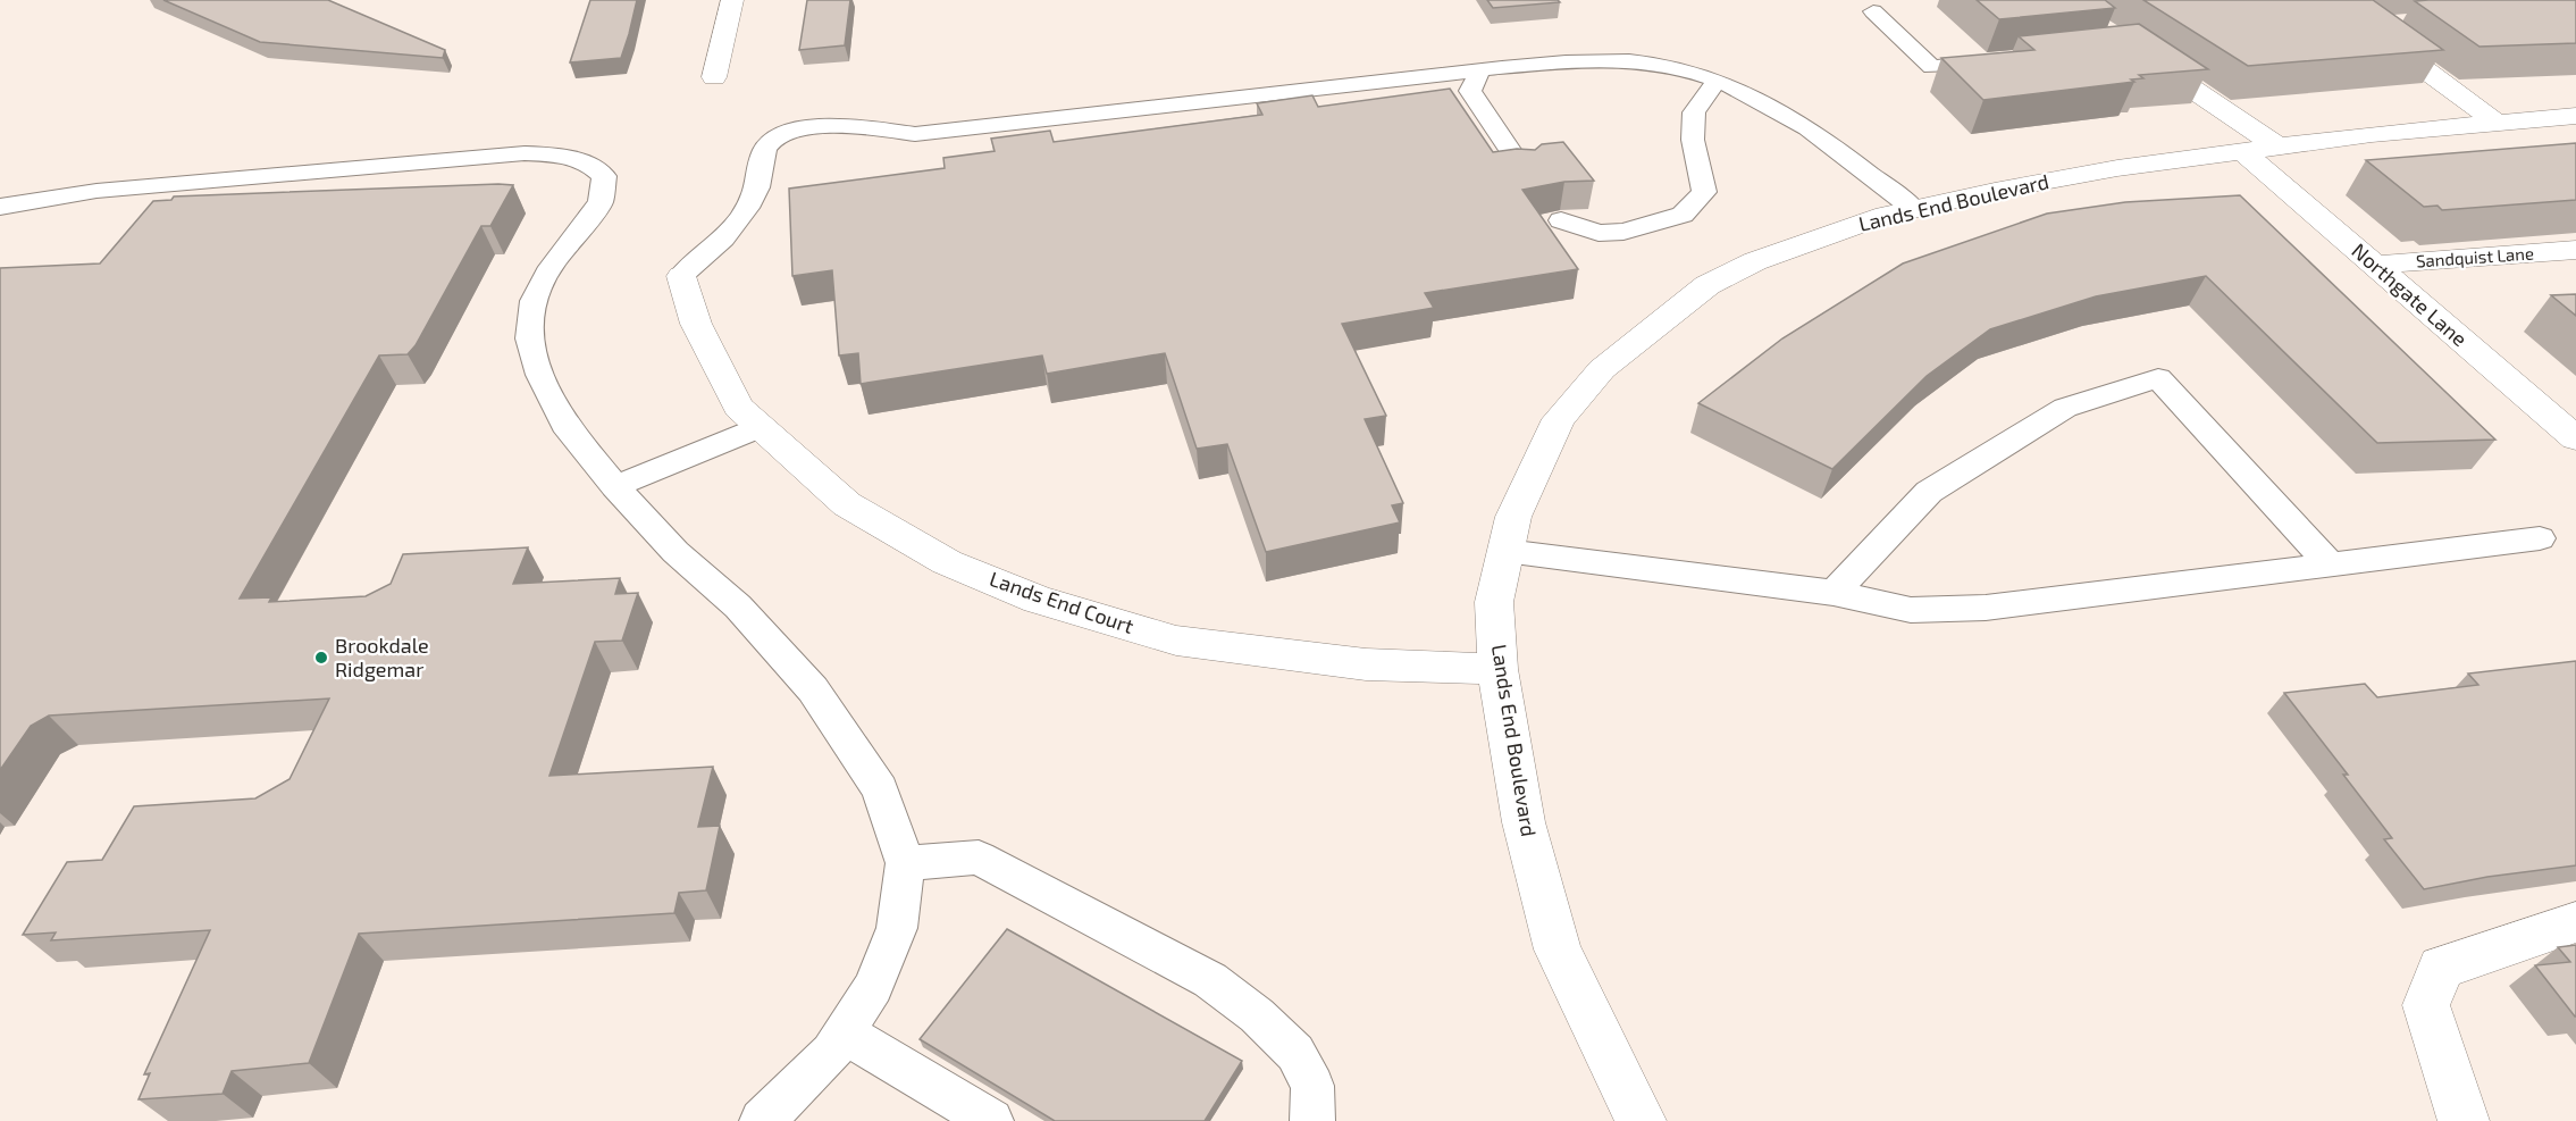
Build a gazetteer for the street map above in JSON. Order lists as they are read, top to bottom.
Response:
{
  "streets": {
    "street": [
      "Lands End Boulevard",
      "Sandquist Lane",
      "Northgate Lane",
      "Lands End Court"
    ]
  },
  "crossings": [
    ["Lands End Boulevard", "Northgate Lane"],
    ["Lands End Boulevard", "Lands End Court"],
    ["Sandquist Lane", "Northgate Lane"]
  ],
  "places": ["Brookdale Ridgemar"]
}
